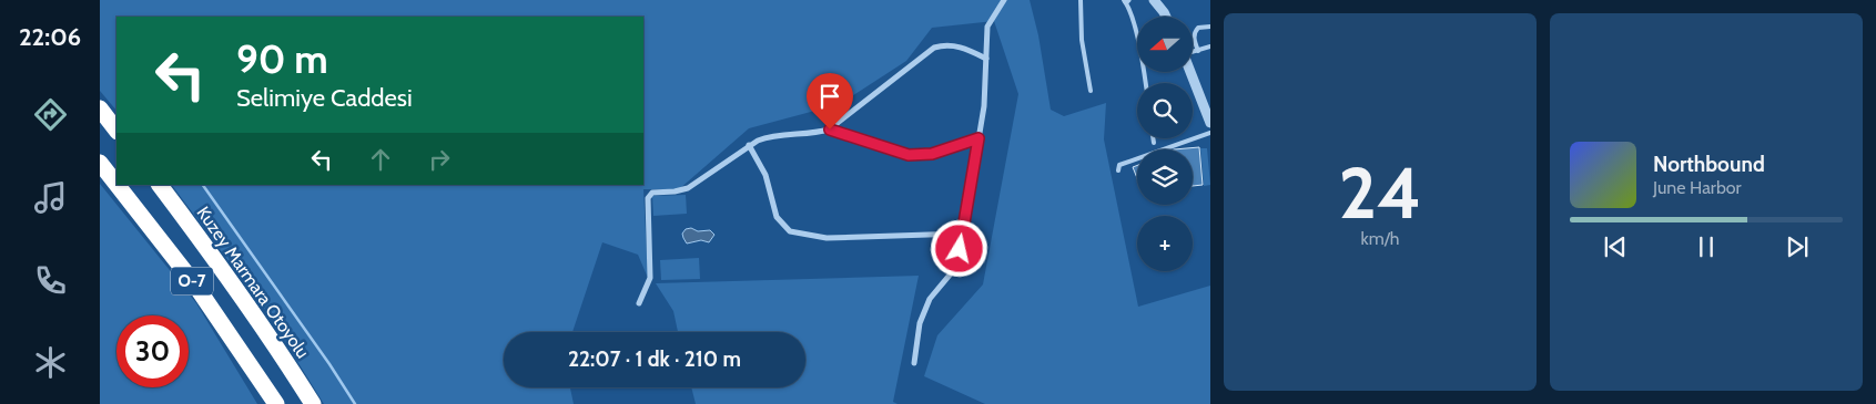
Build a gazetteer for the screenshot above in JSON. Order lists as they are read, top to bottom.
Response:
{
  "streets": {
    "highway": ["O-7", "Kuzey Marmara Otoyolu"]
  },
  "north": "left",
  "page": {
    "tabs": "22:06",
    "tile": ["24", "km/h"],
    "map_buttons": "+",
    "turn": ["90 m", "Selimiye Caddesi"],
    "song": ["Northbound", "June Harbor"],
    "limit": "30",
    "trip": "22:07 · 1 dk · 210 m"
  }
}
